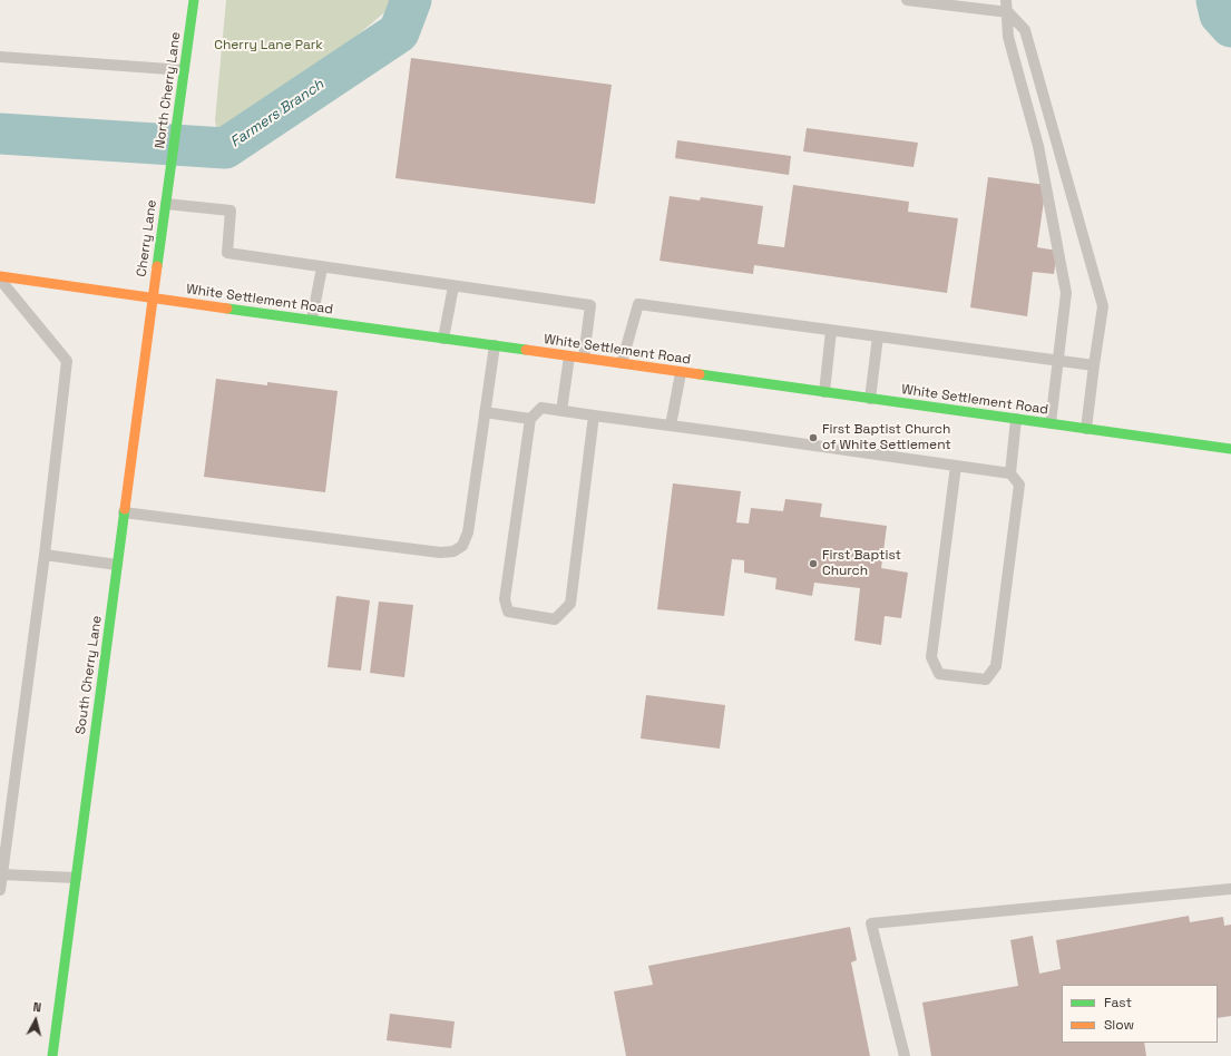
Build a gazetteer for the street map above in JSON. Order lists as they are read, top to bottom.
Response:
{
  "streets": {
    "main road": [
      "North Cherry Lane",
      "Cherry Lane",
      "White Settlement Road",
      "South Cherry Lane"
    ]
  },
  "crossings": [
    ["North Cherry Lane", "Cherry Lane"],
    ["Cherry Lane", "White Settlement Road"],
    ["Cherry Lane", "South Cherry Lane"],
    ["White Settlement Road", "South Cherry Lane"]
  ],
  "water": ["Farmers Branch"],
  "parks": ["Cherry Lane Park"],
  "places": ["First Baptist Church of White Settlement", "First Baptist Church"],
  "legend": ["Fast", "Slow"],
  "north": "top"
}
